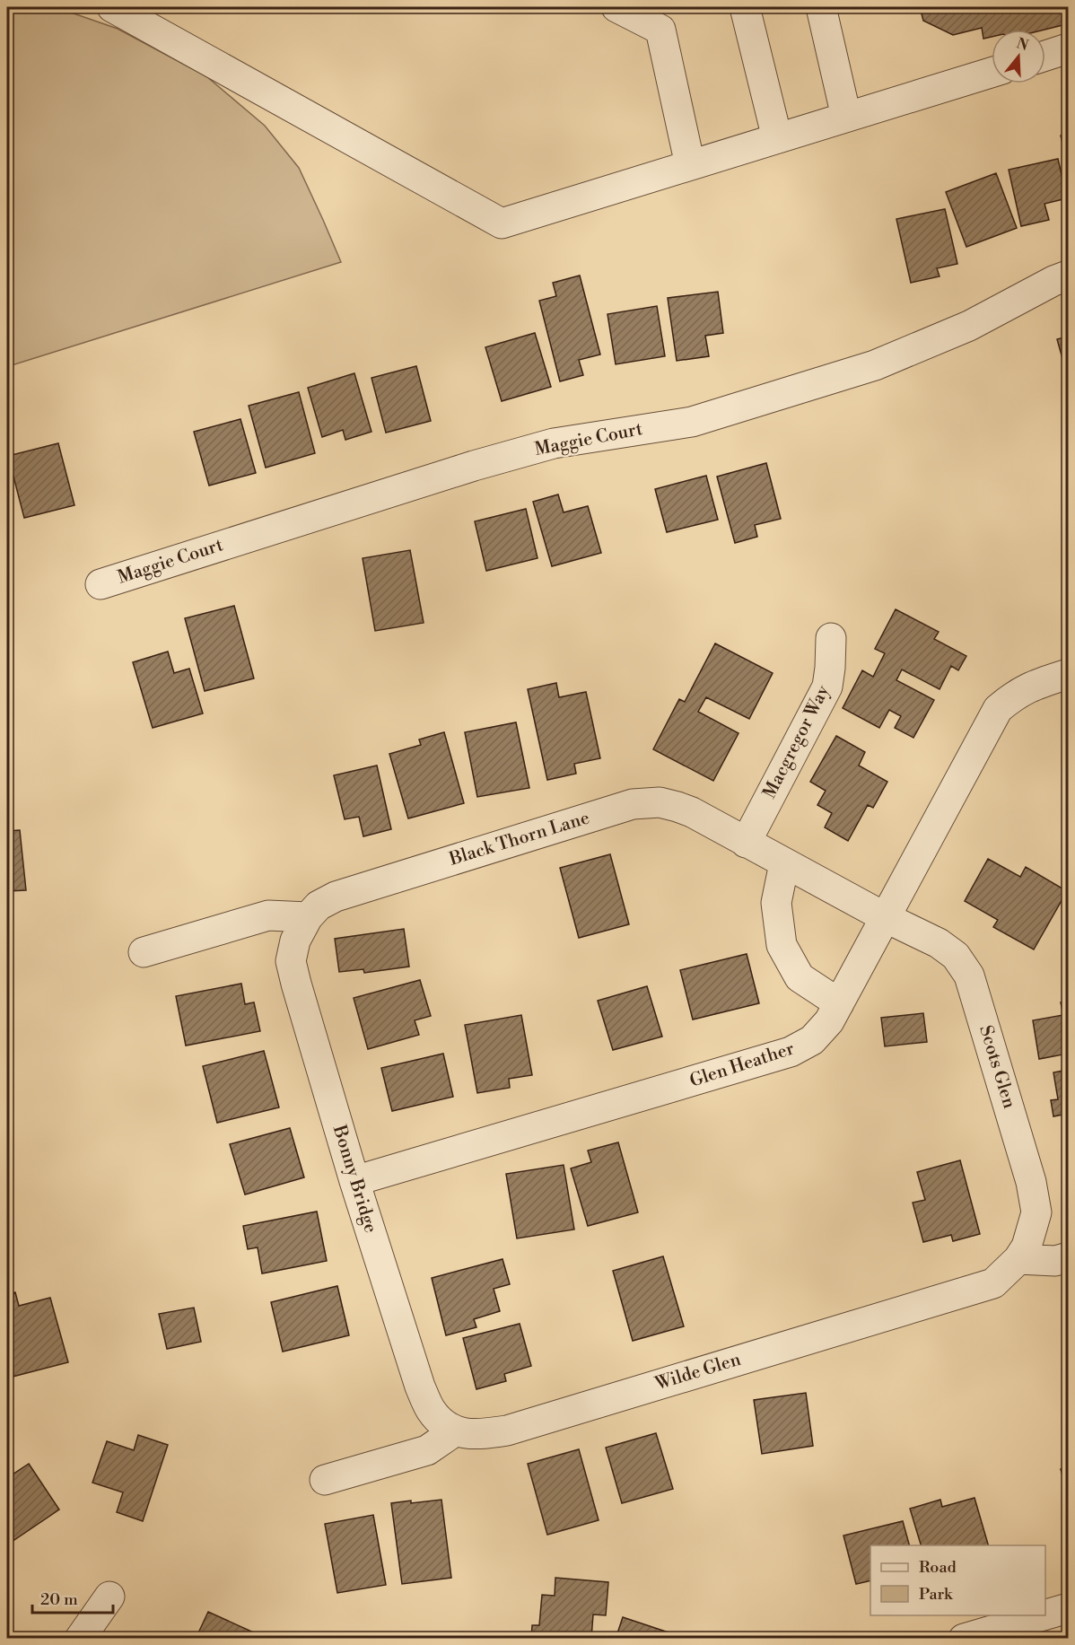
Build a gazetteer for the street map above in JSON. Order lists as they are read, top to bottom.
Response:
{
  "streets": {
    "street": [
      "Maggie Court",
      "Macgregor Way",
      "Black Thorn Lane",
      "Glen Heather",
      "Scots Glen",
      "Bonny Bridge",
      "Wilde Glen"
    ]
  },
  "crossings": [
    ["Macgregor Way", "Black Thorn Lane"],
    ["Black Thorn Lane", "Glen Heather"],
    ["Black Thorn Lane", "Scots Glen"],
    ["Black Thorn Lane", "Bonny Bridge"],
    ["Glen Heather", "Scots Glen"],
    ["Glen Heather", "Bonny Bridge"],
    ["Scots Glen", "Wilde Glen"],
    ["Bonny Bridge", "Wilde Glen"]
  ],
  "legend": ["Road", "Park"],
  "scale_bar": "20 m",
  "north": "top"
}
